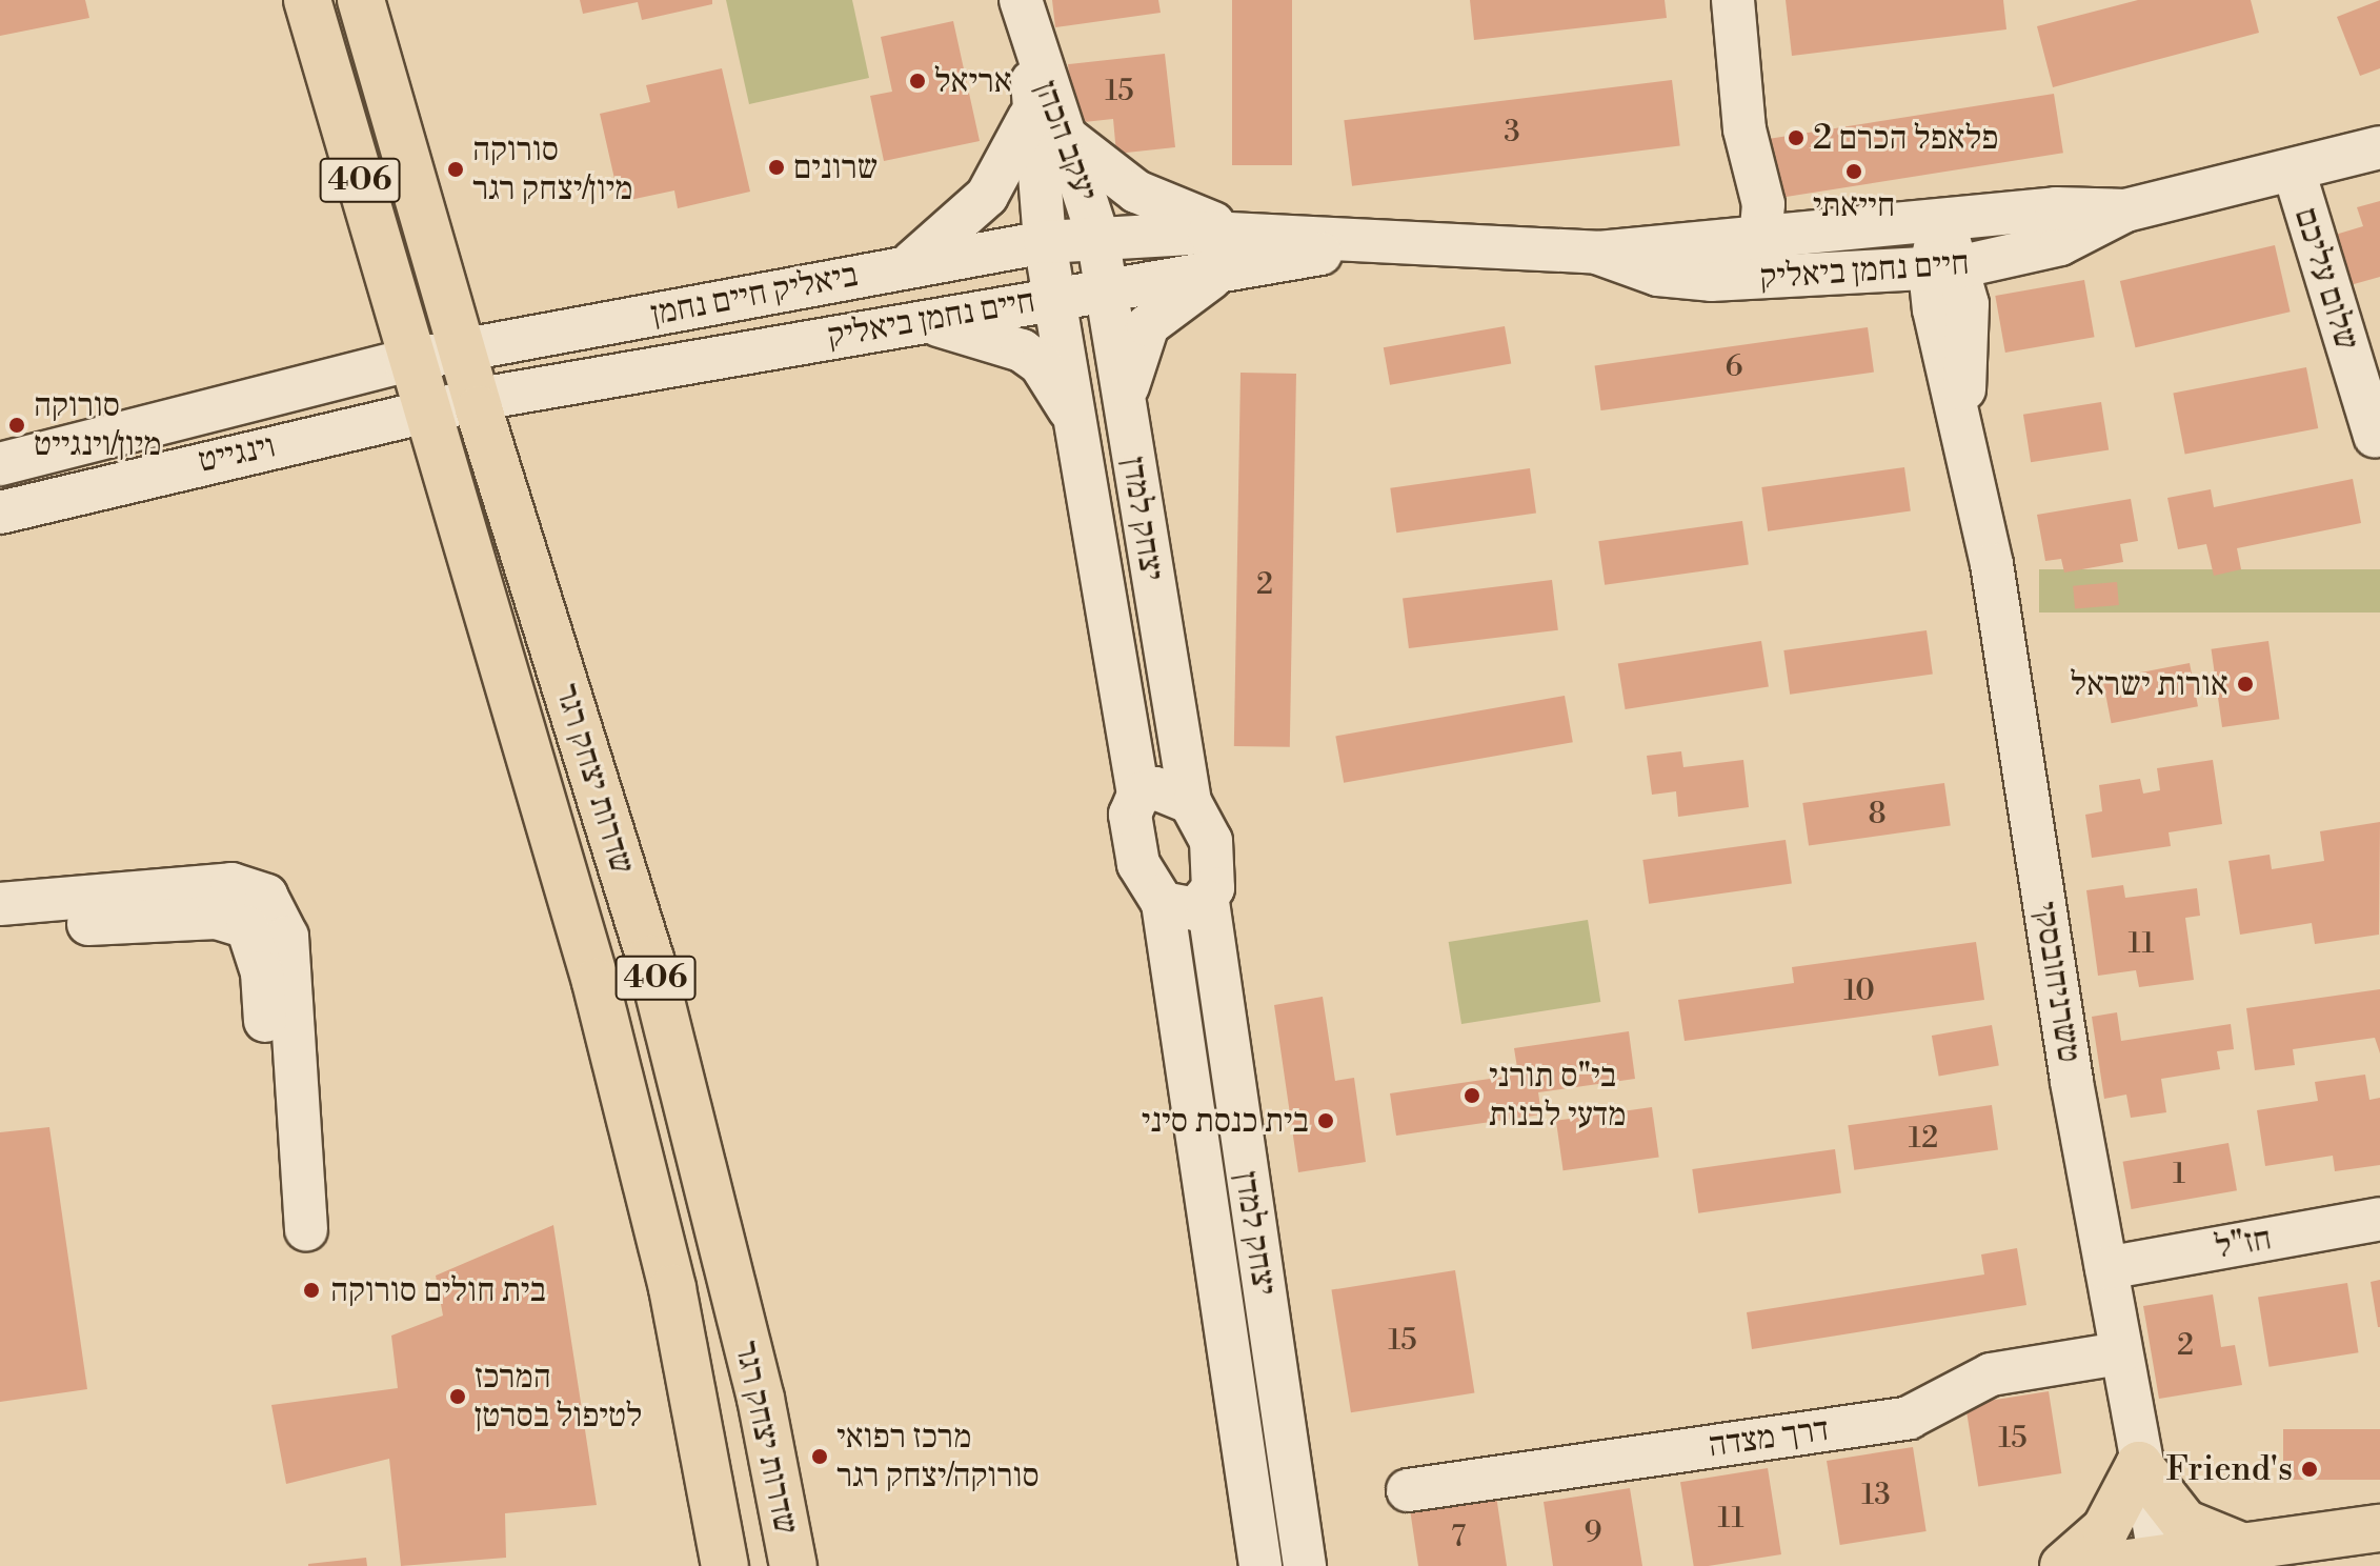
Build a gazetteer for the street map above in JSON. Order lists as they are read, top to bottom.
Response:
{
  "streets": {
    "main road": ["406", "שדרות יצחק רגר"],
    "street": [
      "יעקב הכהן",
      "חיים נחמן ביאליק",
      "שלום עליכם",
      "ביאליק חיים נחמן",
      "וינגייט",
      "יצחק למדן",
      "טשרניחובסקי",
      "חז\"ל",
      "דרך מצדה"
    ]
  },
  "crossings": [
    ["יעקב הכהן", "חיים נחמן ביאליק"],
    ["יעקב הכהן", "ביאליק חיים נחמן"],
    ["יעקב הכהן", "יצחק למדן"],
    ["חיים נחמן ביאליק", "שלום עליכם"],
    ["חיים נחמן ביאליק", "ביאליק חיים נחמן"],
    ["חיים נחמן ביאליק", "וינגייט"],
    ["חיים נחמן ביאליק", "יצחק למדן"],
    ["חיים נחמן ביאליק", "שדרות יצחק רגר"],
    ["חיים נחמן ביאליק", "טשרניחובסקי"],
    ["ביאליק חיים נחמן", "וינגייט"],
    ["ביאליק חיים נחמן", "יצחק למדן"],
    ["ביאליק חיים נחמן", "שדרות יצחק רגר"],
    ["וינגייט", "שדרות יצחק רגר"],
    ["טשרניחובסקי", "חז\"ל"],
    ["טשרניחובסקי", "דרך מצדה"]
  ],
  "places": [
    "אריאל",
    "פלאפל הכרם 2",
    "שרונים",
    "סורוקה מיון/יצחק רגר",
    "חייאתי",
    "סורוקה מיון/וינגייט",
    "אורות ישראל",
    "בי\"ס תורני מדעי לבנות",
    "בית כנסת סיני",
    "בית חולים סורוקה",
    "המרכז לטיפול בסרטן",
    "מרכז רפואי סורוקה/יצחק רגר",
    "Friend's"
  ],
  "house_numbers": [
    "15",
    "3",
    "6",
    "2",
    "8",
    "11",
    "10",
    "12",
    "1",
    "15",
    "2",
    "15",
    "13",
    "11",
    "9",
    "7"
  ]
}
